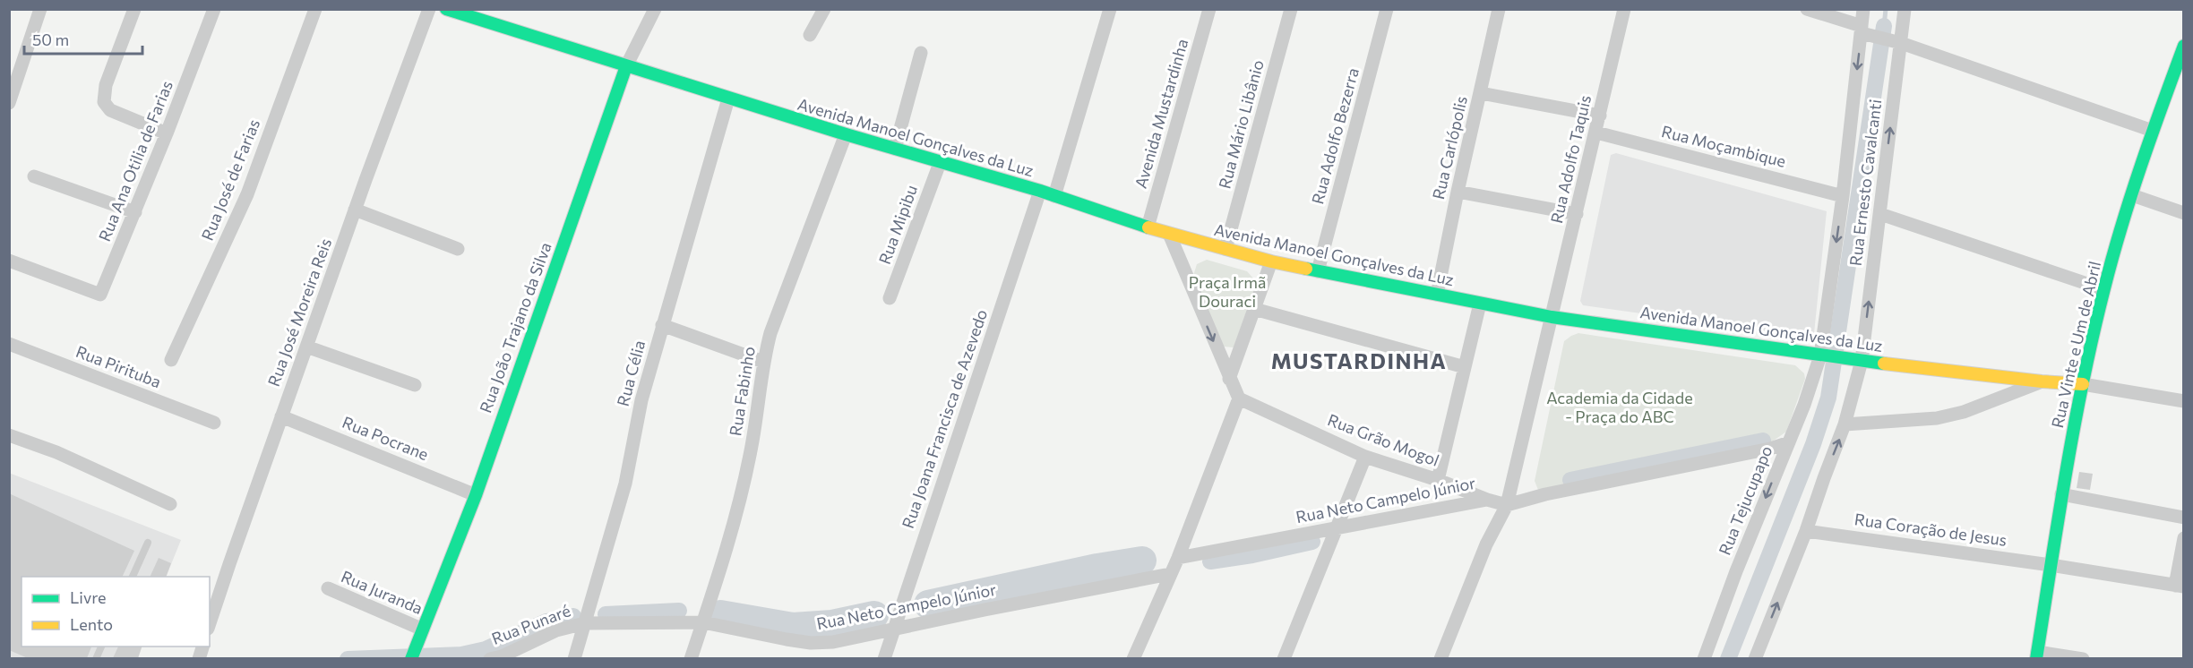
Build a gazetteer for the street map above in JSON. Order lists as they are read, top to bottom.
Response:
{
  "streets": {
    "main road": ["Avenida Manoel Gonçalves da Luz", "Rua João Trajano da Silva", "Rua Vinte e Um de Abril"],
    "street": [
      "Avenida Mustardinha",
      "Rua Mário Libânio",
      "Rua Adolfo Bezerra",
      "Rua Moçambique",
      "Rua Carlópolis",
      "Rua Adolfo Taquis",
      "Rua Ana Otilia de Farias",
      "Rua José de Farias",
      "Rua Ernesto Cavalcanti",
      "Rua Mipibu",
      "Rua José Moreira Reis",
      "Rua Pirituba",
      "Rua Célia",
      "Rua Fabinho",
      "Rua Joana Francisca de Azevedo",
      "Rua Pocrane",
      "Rua Grão Mogol",
      "Rua Neto Campelo Júnior",
      "Rua Tejucupapo",
      "Rua Coração de Jesus",
      "Rua Juranda",
      "Rua Punaré"
    ]
  },
  "crossings": [
    ["Avenida Mustardinha", "Avenida Manoel Gonçalves da Luz"],
    ["Rua Mário Libânio", "Avenida Manoel Gonçalves da Luz"],
    ["Rua Adolfo Bezerra", "Avenida Manoel Gonçalves da Luz"],
    ["Avenida Manoel Gonçalves da Luz", "Rua Carlópolis"],
    ["Avenida Manoel Gonçalves da Luz", "Rua Adolfo Taquis"],
    ["Avenida Manoel Gonçalves da Luz", "Rua Ernesto Cavalcanti"],
    ["Avenida Manoel Gonçalves da Luz", "Rua Mipibu"],
    ["Avenida Manoel Gonçalves da Luz", "Rua João Trajano da Silva"],
    ["Avenida Manoel Gonçalves da Luz", "Rua Vinte e Um de Abril"],
    ["Avenida Manoel Gonçalves da Luz", "Rua Célia"],
    ["Avenida Manoel Gonçalves da Luz", "Rua Fabinho"],
    ["Avenida Manoel Gonçalves da Luz", "Rua Joana Francisca de Azevedo"],
    ["Avenida Manoel Gonçalves da Luz", "Rua Tejucupapo"],
    ["Rua Moçambique", "Rua Adolfo Taquis"],
    ["Rua Moçambique", "Rua Ernesto Cavalcanti"],
    ["Rua Adolfo Taquis", "Rua Neto Campelo Júnior"],
    ["Rua Ernesto Cavalcanti", "Rua Tejucupapo"],
    ["Rua José Moreira Reis", "Rua Pocrane"],
    ["Rua João Trajano da Silva", "Rua Pocrane"],
    ["Rua João Trajano da Silva", "Rua Juranda"],
    ["Rua Vinte e Um de Abril", "Rua Coração de Jesus"],
    ["Rua Célia", "Rua Neto Campelo Júnior"],
    ["Rua Célia", "Rua Punaré"],
    ["Rua Fabinho", "Rua Neto Campelo Júnior"],
    ["Rua Joana Francisca de Azevedo", "Rua Neto Campelo Júnior"],
    ["Rua Grão Mogol", "Rua Neto Campelo Júnior"],
    ["Rua Neto Campelo Júnior", "Rua Punaré"]
  ],
  "districts": ["MUSTARDINHA"],
  "parks": ["Praça Irmã Douraci", "Academia da Cidade - Praça do ABC"],
  "legend": ["Livre", "Lento"],
  "scale_bar": "50 m"
}
